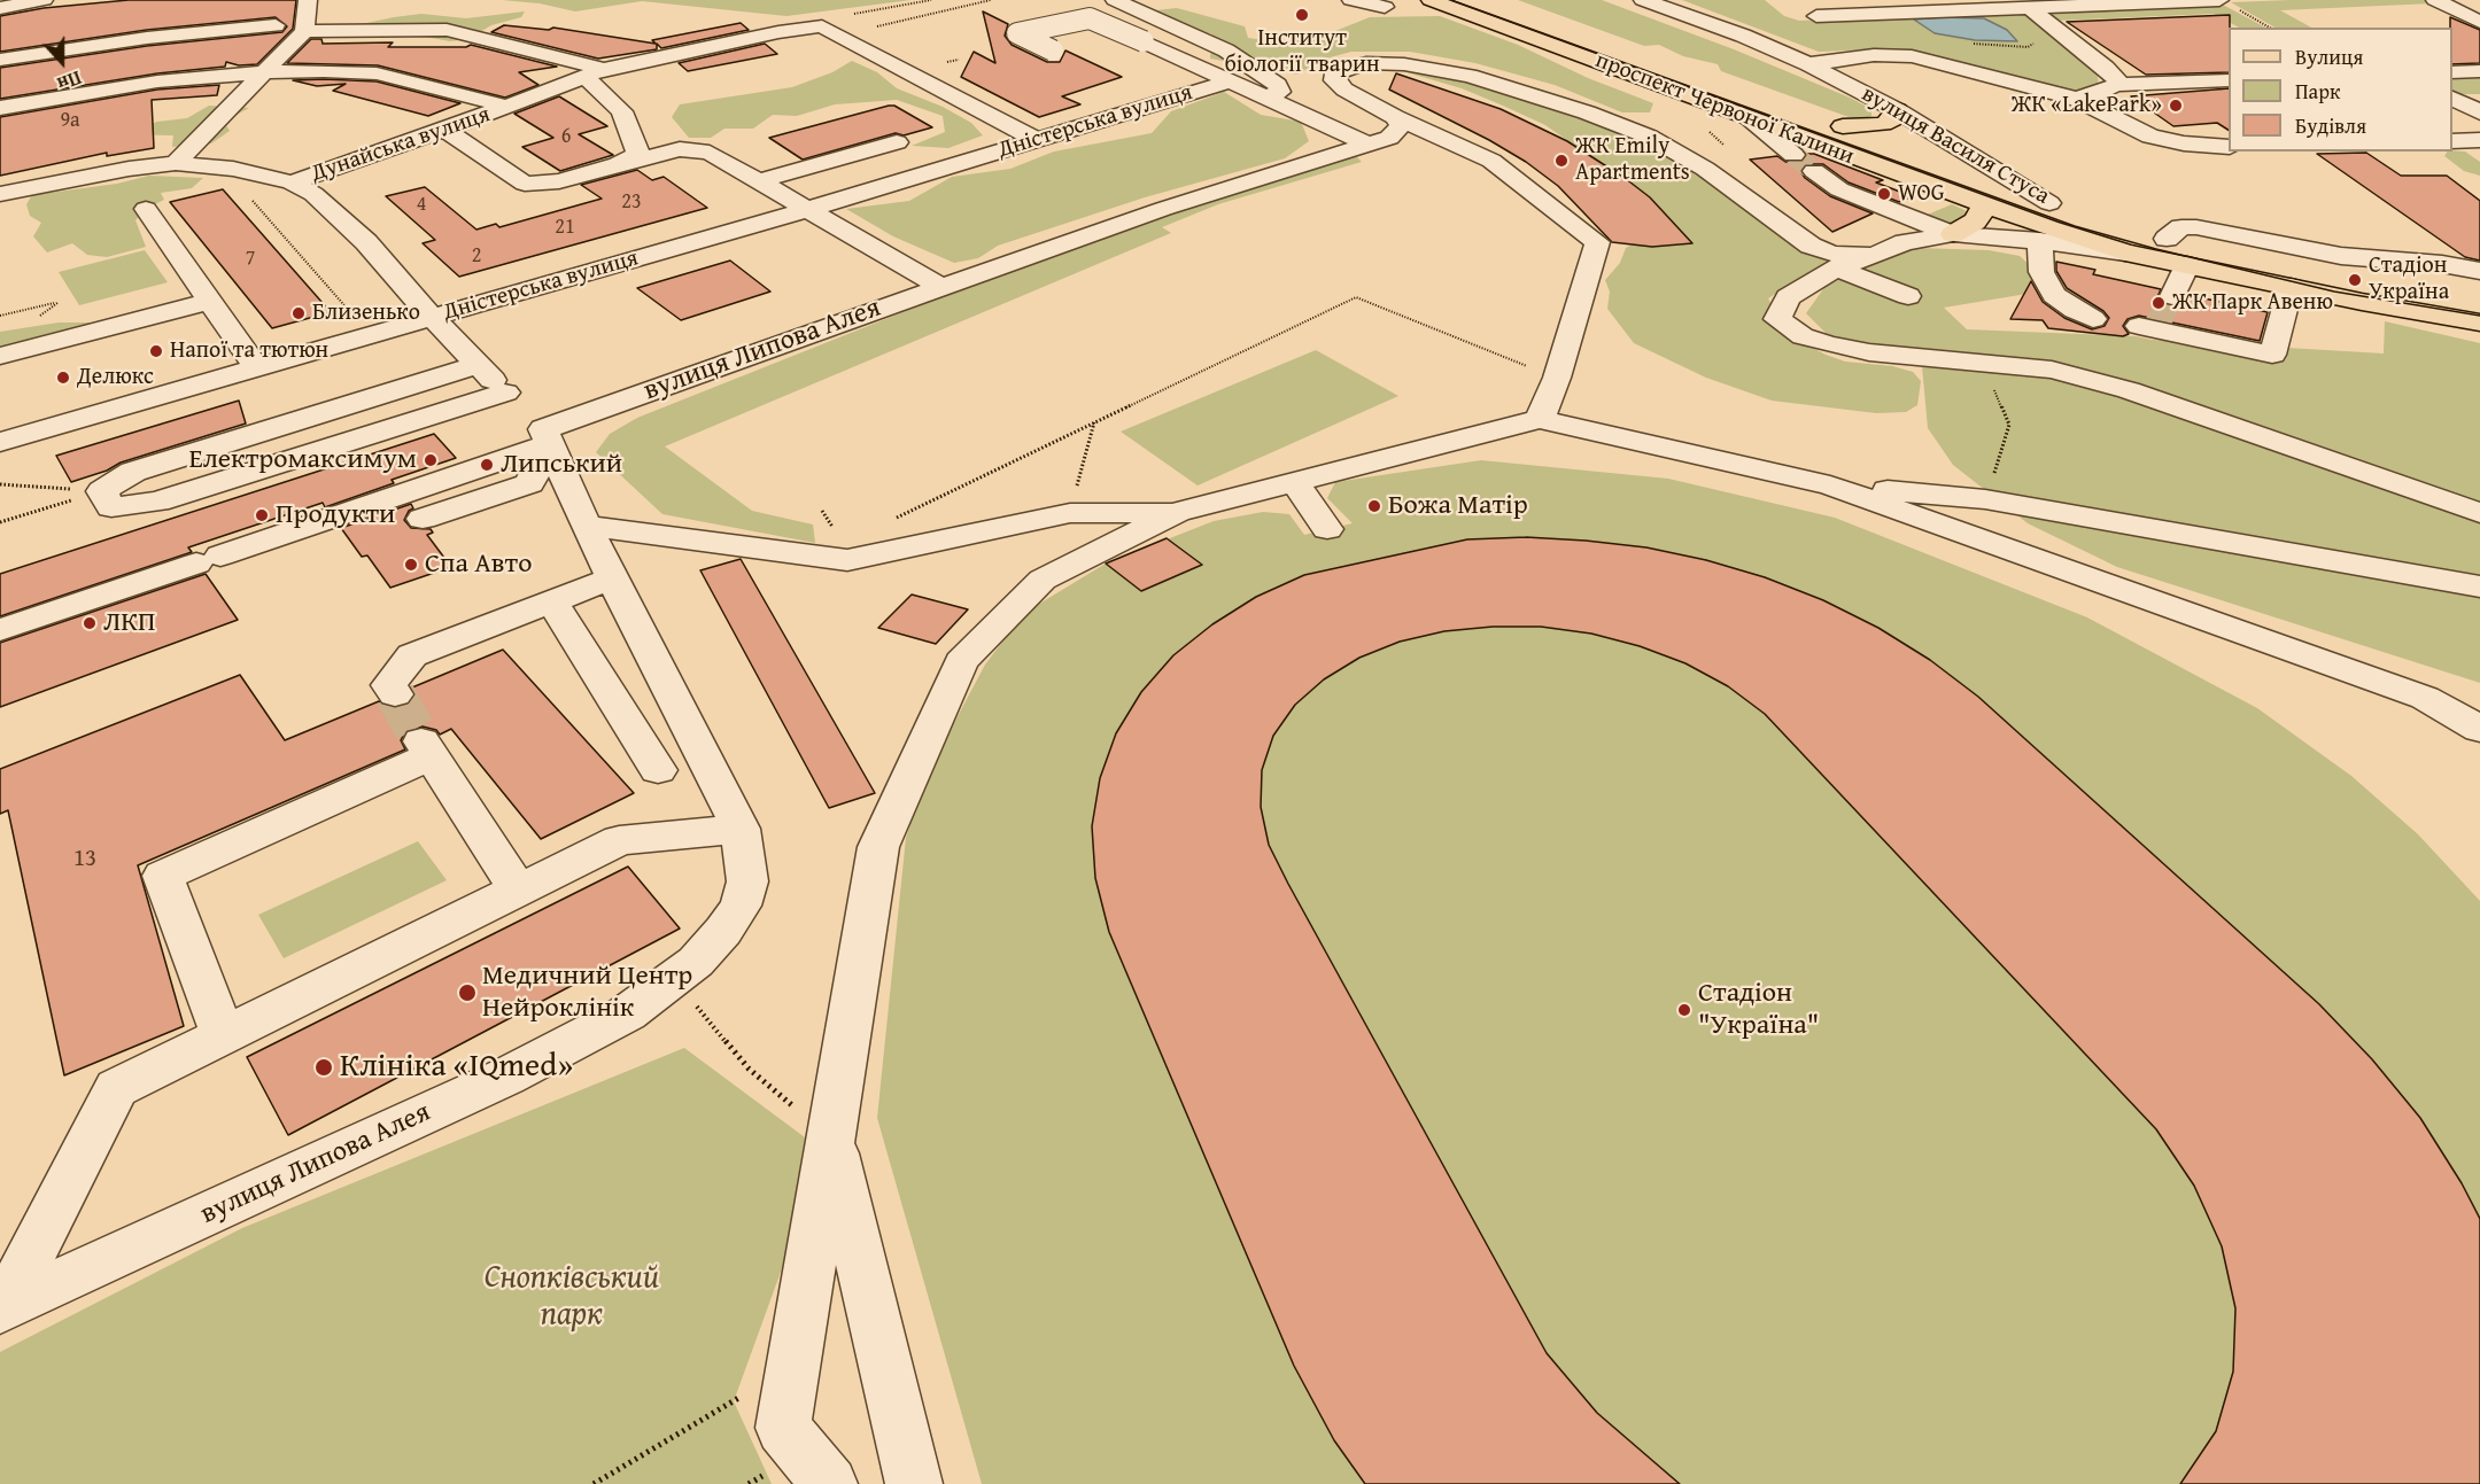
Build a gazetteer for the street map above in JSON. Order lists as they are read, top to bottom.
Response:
{
  "streets": {
    "main road": ["проспект Червоної Калини", "вулиця Василя Стуса"],
    "street": ["Дністерська вулиця", "Дунайська вулиця", "вулиця Липова Алея"]
  },
  "crossings": [
    ["проспект Червоної Калини", "вулиця Василя Стуса"],
    ["Дністерська вулиця", "Дунайська вулиця"],
    ["Дністерська вулиця", "вулиця Липова Алея"],
    ["Дунайська вулиця", "вулиця Липова Алея"]
  ],
  "parks": ["Снопківський парк"],
  "places": [
    "Інститут біології тварин",
    "ЖК «LakePark»",
    "ЖК Emily Apartments",
    "WOG",
    "Стадіон Україна",
    "ЖК Парк Авеню",
    "Близенько",
    "Напої та тютюн",
    "Делюкс",
    "Електромаксимум",
    "Липський",
    "Божа Матір",
    "Продукти",
    "Спа Авто",
    "ЛКП",
    "Медичний Центр Нейроклінік",
    "Стадіон \"Україна\"",
    "Клініка «IQmed»"
  ],
  "house_numbers": [
    "9а",
    "6",
    "23",
    "4",
    "21",
    "2",
    "7",
    "13"
  ],
  "legend": ["Вулиця", "Парк", "Будівля"],
  "north": "bottom"
}
